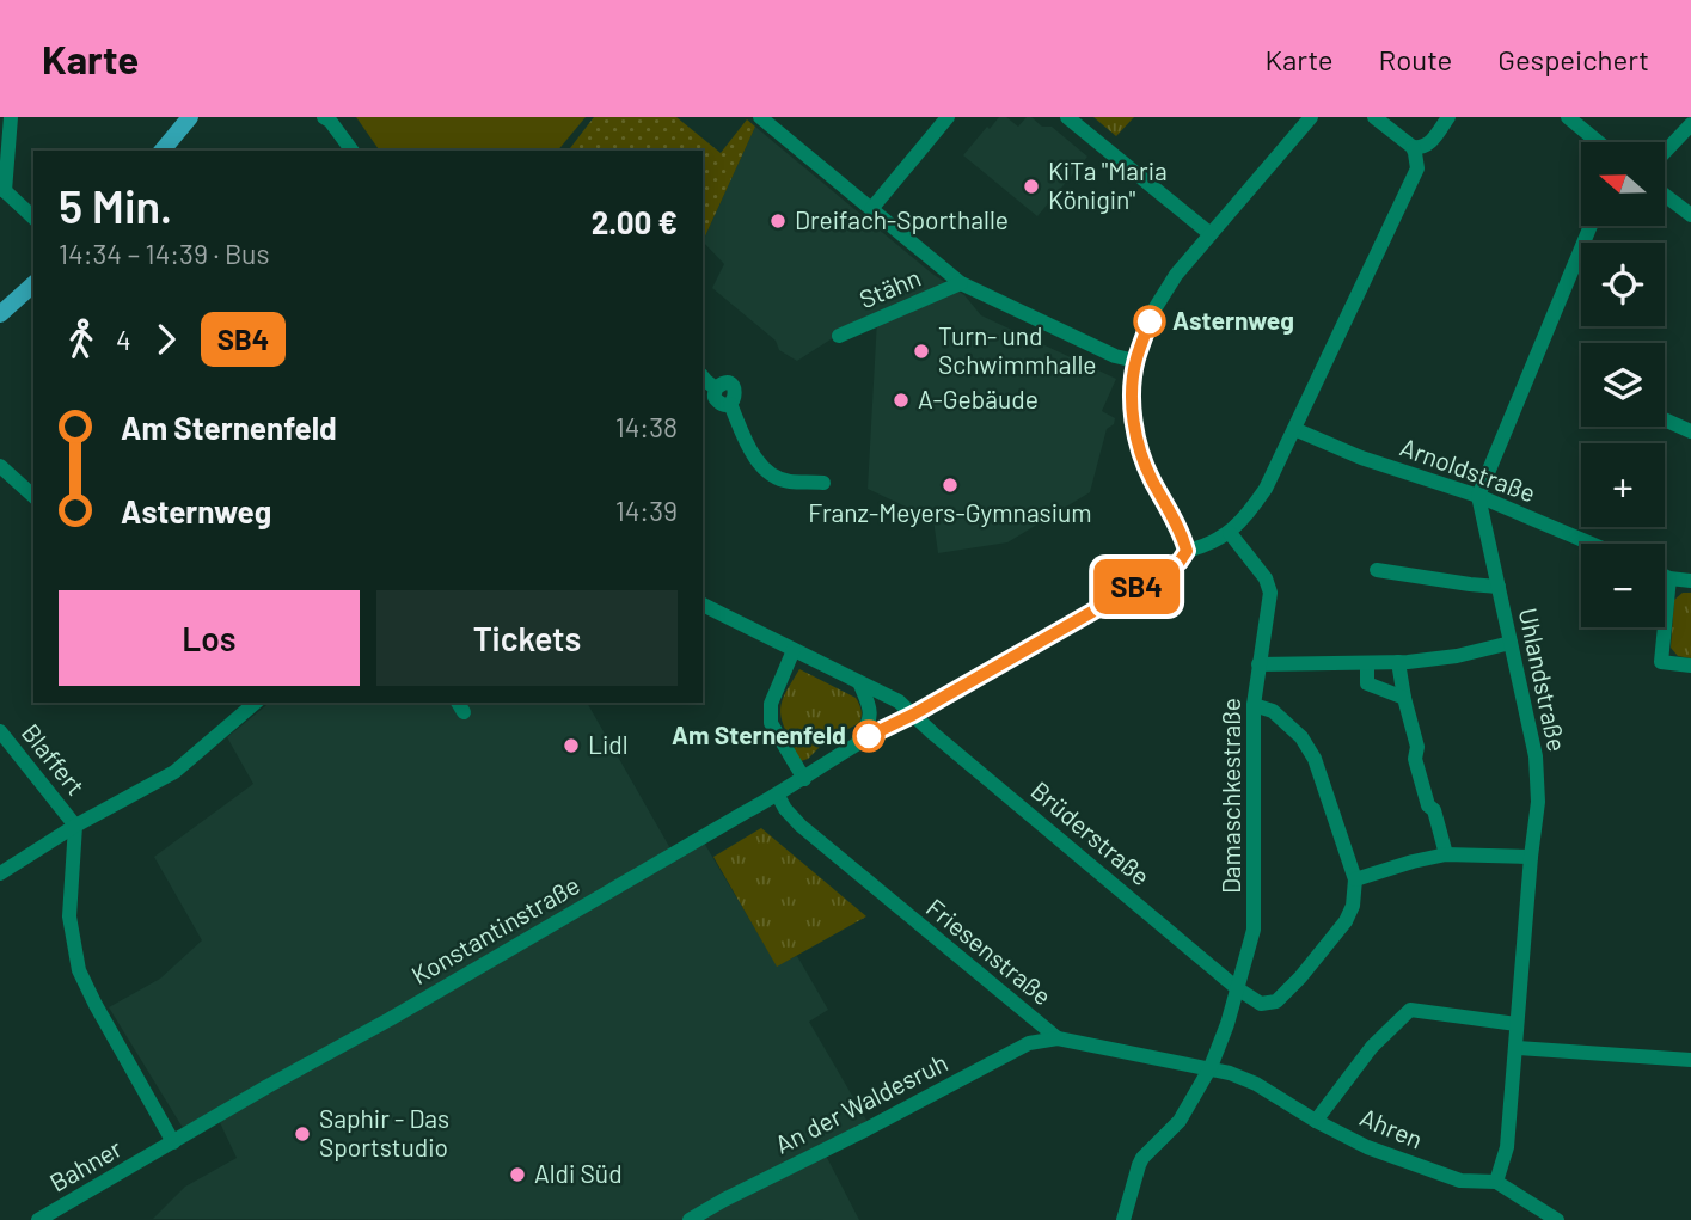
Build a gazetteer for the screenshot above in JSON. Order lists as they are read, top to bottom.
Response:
{
  "streets": {
    "street": [
      "Stähn",
      "Arnoldstraße",
      "Uhlandstraße",
      "Blaffert",
      "Damaschkestraße",
      "Brüderstraße",
      "Konstantinstraße",
      "Friesenstraße",
      "An der Waldesruh",
      "Ahren",
      "Bahner"
    ]
  },
  "crossings": [
    ["Arnoldstraße", "Uhlandstraße"],
    ["Arnoldstraße", "Konstantinstraße"],
    ["Uhlandstraße", "Ahren"],
    ["Damaschkestraße", "Brüderstraße"],
    ["Damaschkestraße", "Konstantinstraße"],
    ["Damaschkestraße", "Friesenstraße"],
    ["Damaschkestraße", "Ahren"],
    ["Brüderstraße", "Konstantinstraße"],
    ["Konstantinstraße", "Friesenstraße"],
    ["Konstantinstraße", "Bahner"],
    ["Friesenstraße", "An der Waldesruh"],
    ["Friesenstraße", "Ahren"]
  ],
  "places": [
    "KiTa \"Maria Königin\"",
    "Dreifach-Sporthalle",
    "Asternweg",
    "Turn- und Schwimmhalle",
    "A-Gebäude",
    "Franz-Meyers-Gymnasium",
    "Am Sternenfeld",
    "Lidl",
    "Saphir - Das Sportstudio",
    "Aldi Süd"
  ],
  "lines": ["bus line SB4"],
  "north": "left",
  "page": {
    "header": "Karte",
    "nav": ["Karte", "Route", "Gespeichert"],
    "on_map": "SB4",
    "map_buttons": ["+", "−"],
    "heading": ["5 Min.", "14:34 – 14:39 · Bus", "2.00 €"],
    "legs": ["4", "SB4"],
    "list": [
      {
        "name": "Am Sternenfeld",
        "value": "14:38"
      },
      {
        "name": "Asternweg",
        "value": "14:39"
      }
    ],
    "buttons": ["Los", "Tickets"]
  }
}
